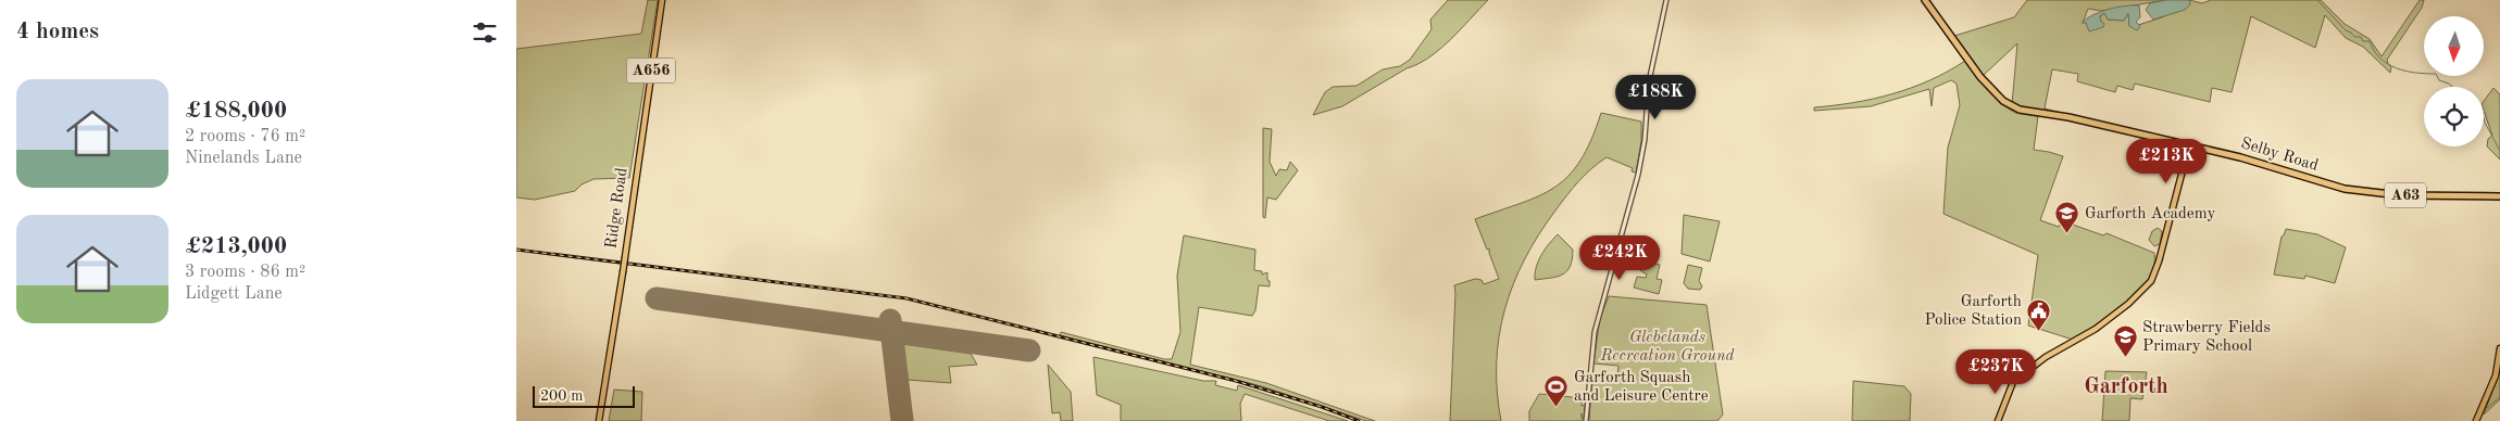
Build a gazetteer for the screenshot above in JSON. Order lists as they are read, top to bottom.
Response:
{
  "streets": {
    "highway": ["Selby Road", "A63"],
    "main road": ["A656", "Ridge Road"]
  },
  "districts": ["Garforth"],
  "parks": ["Glebelands Recreation Ground"],
  "places": {
    "school or university": ["Garforth Academy", "Strawberry Fields Primary School"],
    "public building": ["Garforth Police Station"],
    "sports": ["Garforth Squash and Leisure Centre"]
  },
  "scale_bar": "200 m",
  "north": "bottom",
  "page": {
    "heading": "4 homes",
    "list": [
      {
        "name": "£188,000",
        "note": "2 rooms · 76 m² · Ninelands Lane"
      },
      {
        "name": "£213,000",
        "note": "3 rooms · 86 m² · Lidgett Lane"
      }
    ],
    "price": [
      "£188K",
      "£213K",
      "£242K",
      "£237K"
    ],
    "scale": "200 m"
  }
}
